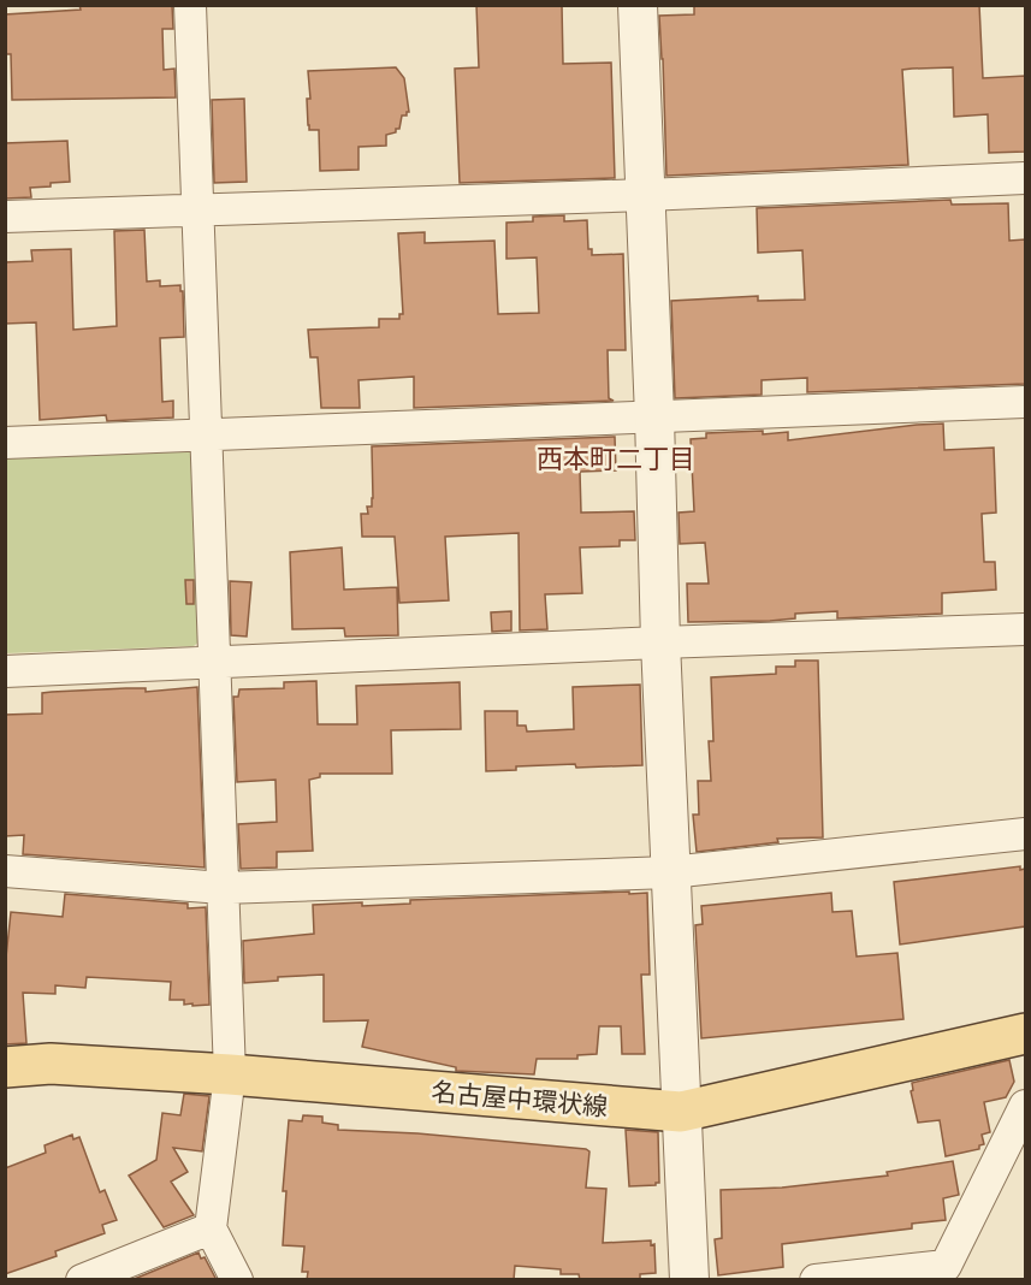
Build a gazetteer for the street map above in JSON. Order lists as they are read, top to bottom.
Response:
{
  "streets": {
    "main road": ["名古屋中環状線"]
  },
  "districts": ["西本町二丁目"]
}
